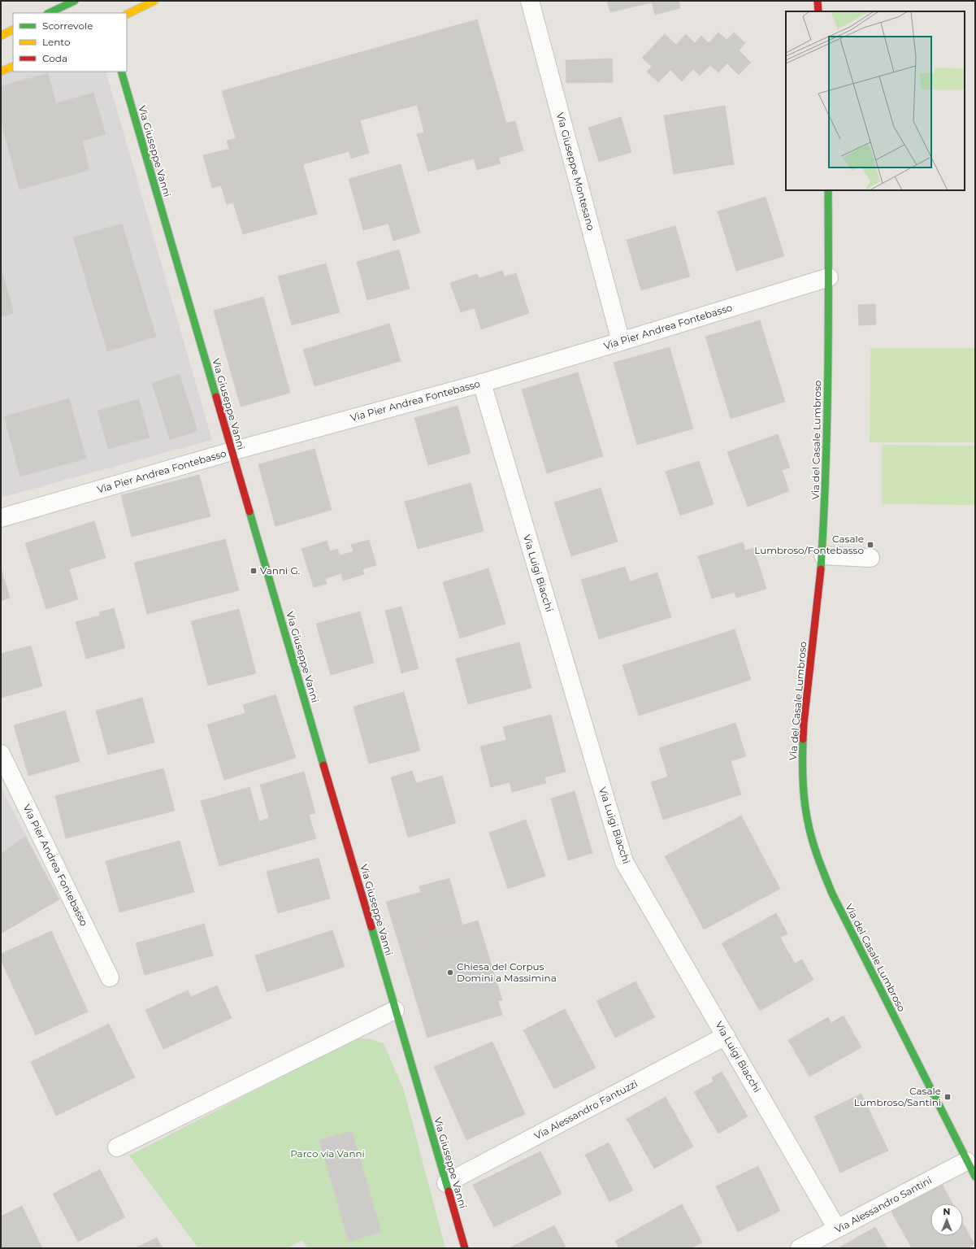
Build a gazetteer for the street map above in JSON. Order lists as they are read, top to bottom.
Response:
{
  "streets": {
    "main road": ["Via Giuseppe Vanni", "Via del Casale Lumbroso"],
    "street": [
      "Via Giuseppe Montesano",
      "Via Pier Andrea Fontebasso",
      "Via Luigi Biacchi",
      "Via Alessandro Fantuzzi",
      "Via Alessandro Santini"
    ]
  },
  "crossings": [
    ["Via Giuseppe Vanni", "Via Pier Andrea Fontebasso"],
    ["Via Giuseppe Vanni", "Via Alessandro Fantuzzi"],
    ["Via Giuseppe Montesano", "Via Pier Andrea Fontebasso"],
    ["Via Pier Andrea Fontebasso", "Via del Casale Lumbroso"],
    ["Via Pier Andrea Fontebasso", "Via Luigi Biacchi"],
    ["Via del Casale Lumbroso", "Via Alessandro Santini"],
    ["Via Luigi Biacchi", "Via Alessandro Fantuzzi"],
    ["Via Luigi Biacchi", "Via Alessandro Santini"]
  ],
  "parks": ["Parco via Vanni"],
  "places": {
    "transit": ["Casale Lumbroso/Fontebasso", "Vanni G.", "Casale Lumbroso/Santini"],
    "other": ["Chiesa del Corpus Domini a Massimina"]
  },
  "legend": ["Scorrevole", "Lento", "Coda"],
  "north": "top"
}
